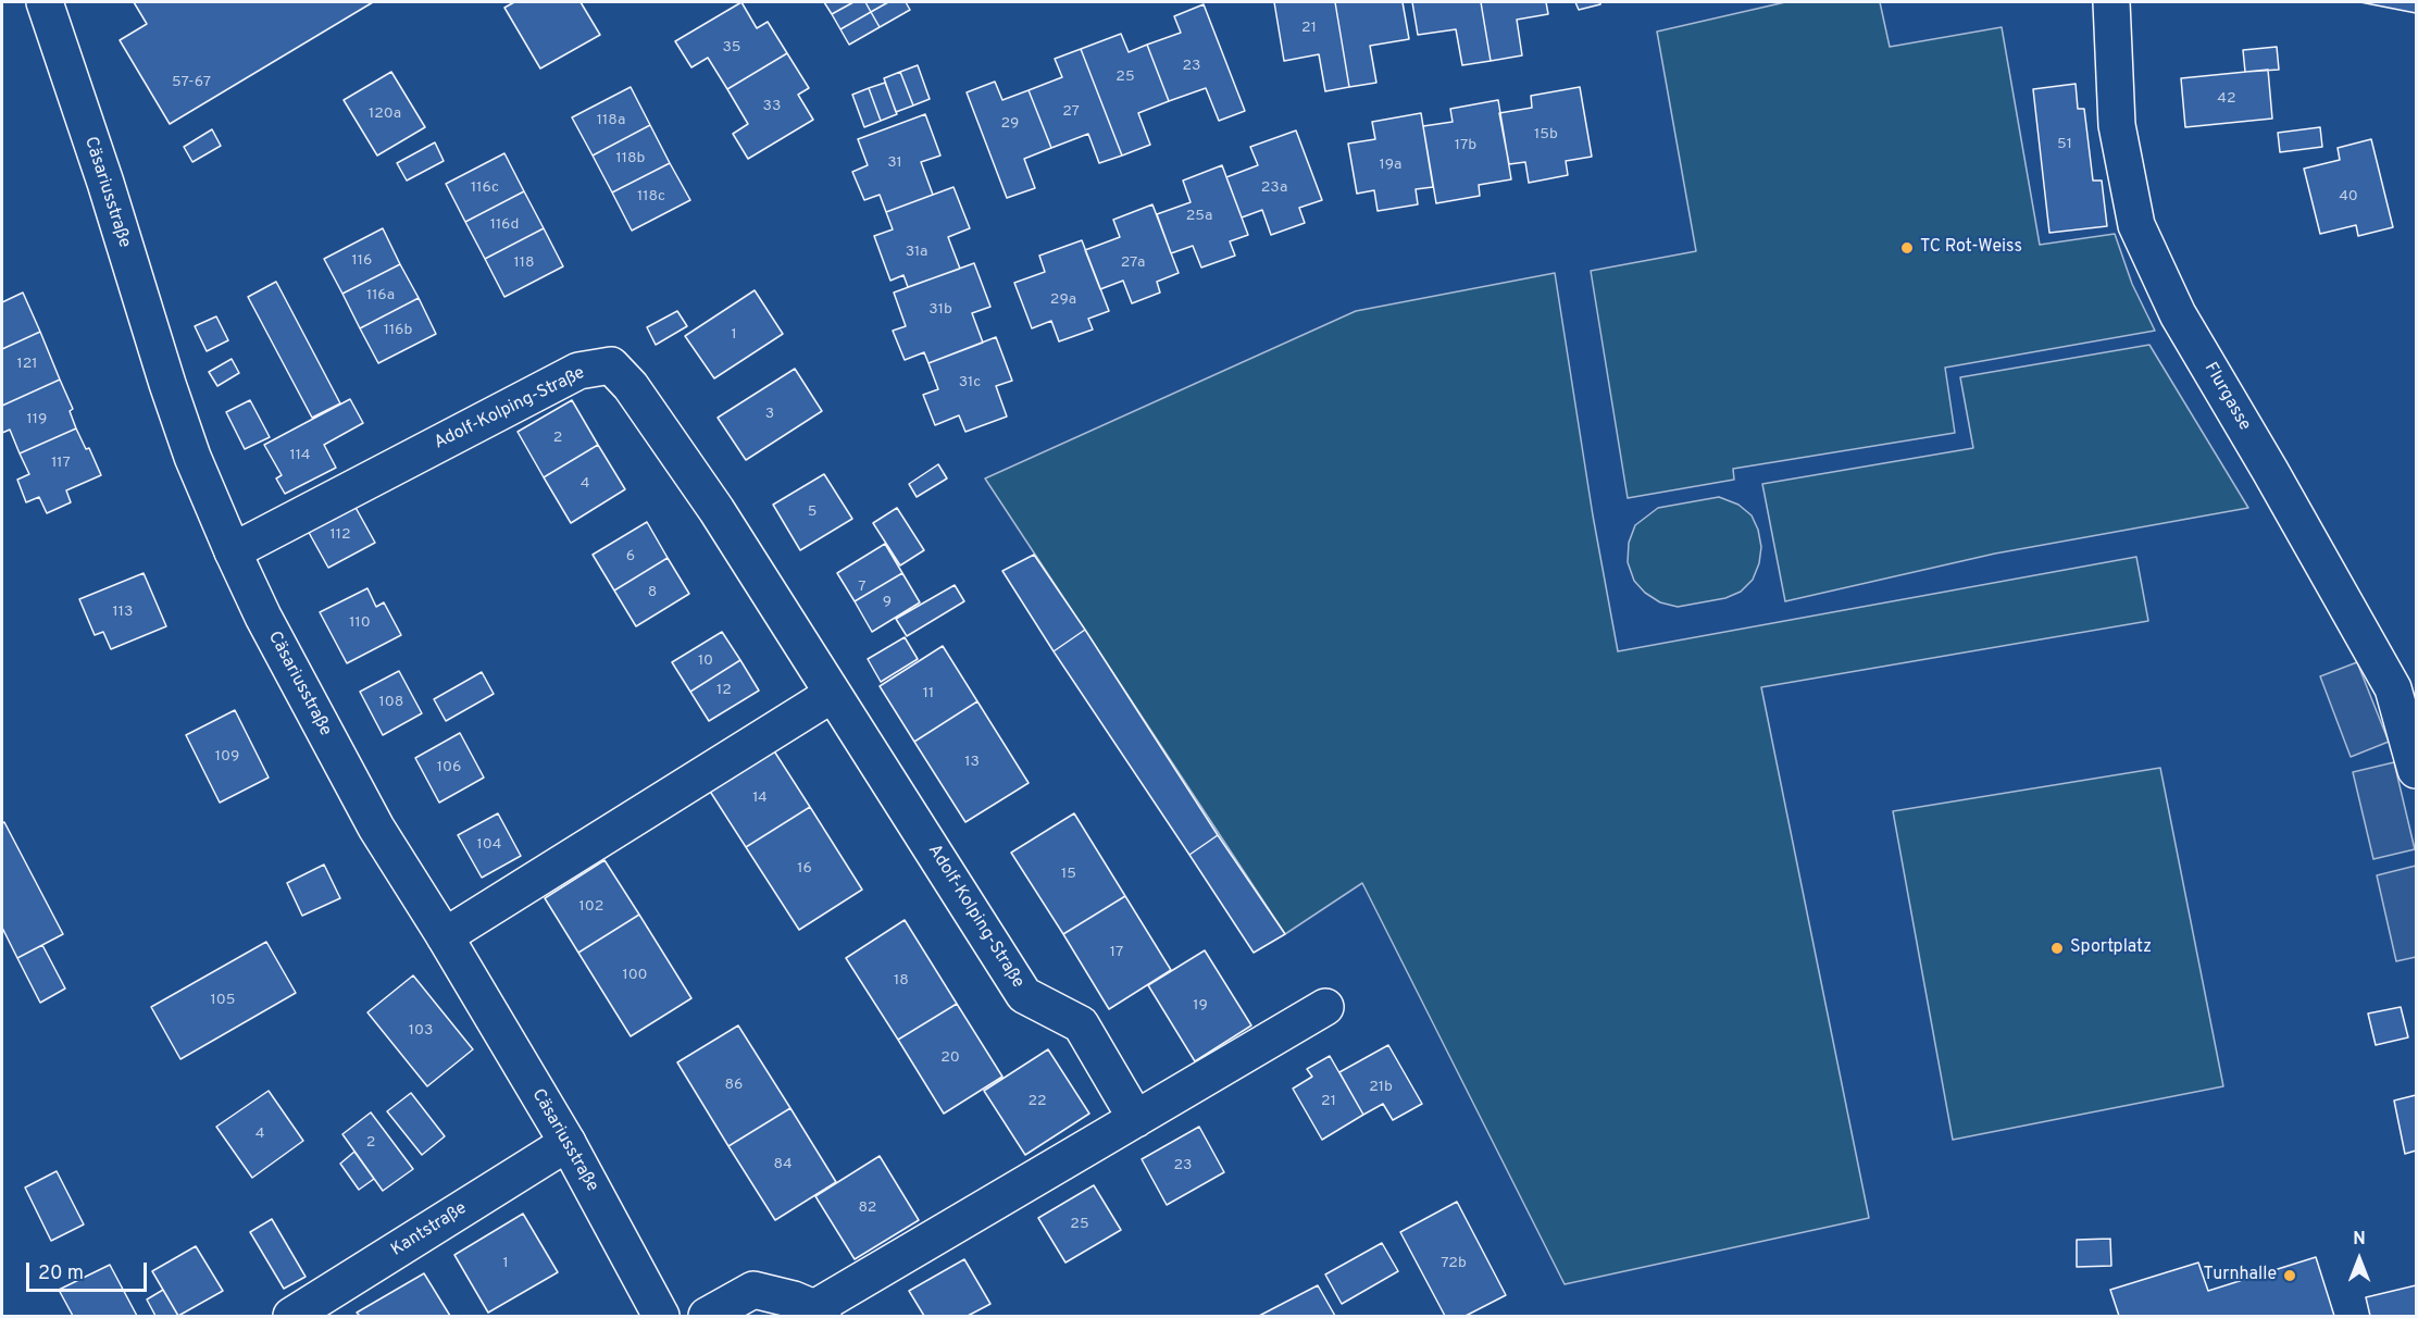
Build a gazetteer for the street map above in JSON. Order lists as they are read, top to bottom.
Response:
{
  "streets": {
    "street": [
      "Cäsariusstraße",
      "Flurgasse",
      "Adolf-Kolping-Straße",
      "Kantstraße"
    ]
  },
  "crossings": [
    ["Cäsariusstraße", "Adolf-Kolping-Straße"],
    ["Cäsariusstraße", "Kantstraße"]
  ],
  "places": ["TC Rot-Weiss", "Sportplatz", "Turnhalle"],
  "house_numbers": [
    "21",
    "35",
    "23",
    "25",
    "57-67",
    "42",
    "33",
    "27",
    "120a",
    "118a",
    "29",
    "15b",
    "51",
    "17b",
    "118b",
    "31",
    "19a",
    "116c",
    "23a",
    "118c",
    "40",
    "25a",
    "116d",
    "31a",
    "116",
    "118",
    "27a",
    "116a",
    "29a",
    "31b",
    "116b",
    "1",
    "121",
    "31c",
    "3",
    "119",
    "2",
    "114",
    "117",
    "4",
    "5",
    "112",
    "6",
    "7",
    "8",
    "9",
    "113",
    "110",
    "10",
    "12",
    "11",
    "108",
    "109",
    "13",
    "106",
    "14",
    "104",
    "16",
    "15",
    "102",
    "17",
    "100",
    "18",
    "105",
    "19",
    "103",
    "20",
    "86",
    "21b",
    "22",
    "21",
    "4",
    "2",
    "84",
    "23",
    "82",
    "25",
    "1",
    "72b"
  ],
  "scale_bar": "20 m",
  "north": "top"
}
